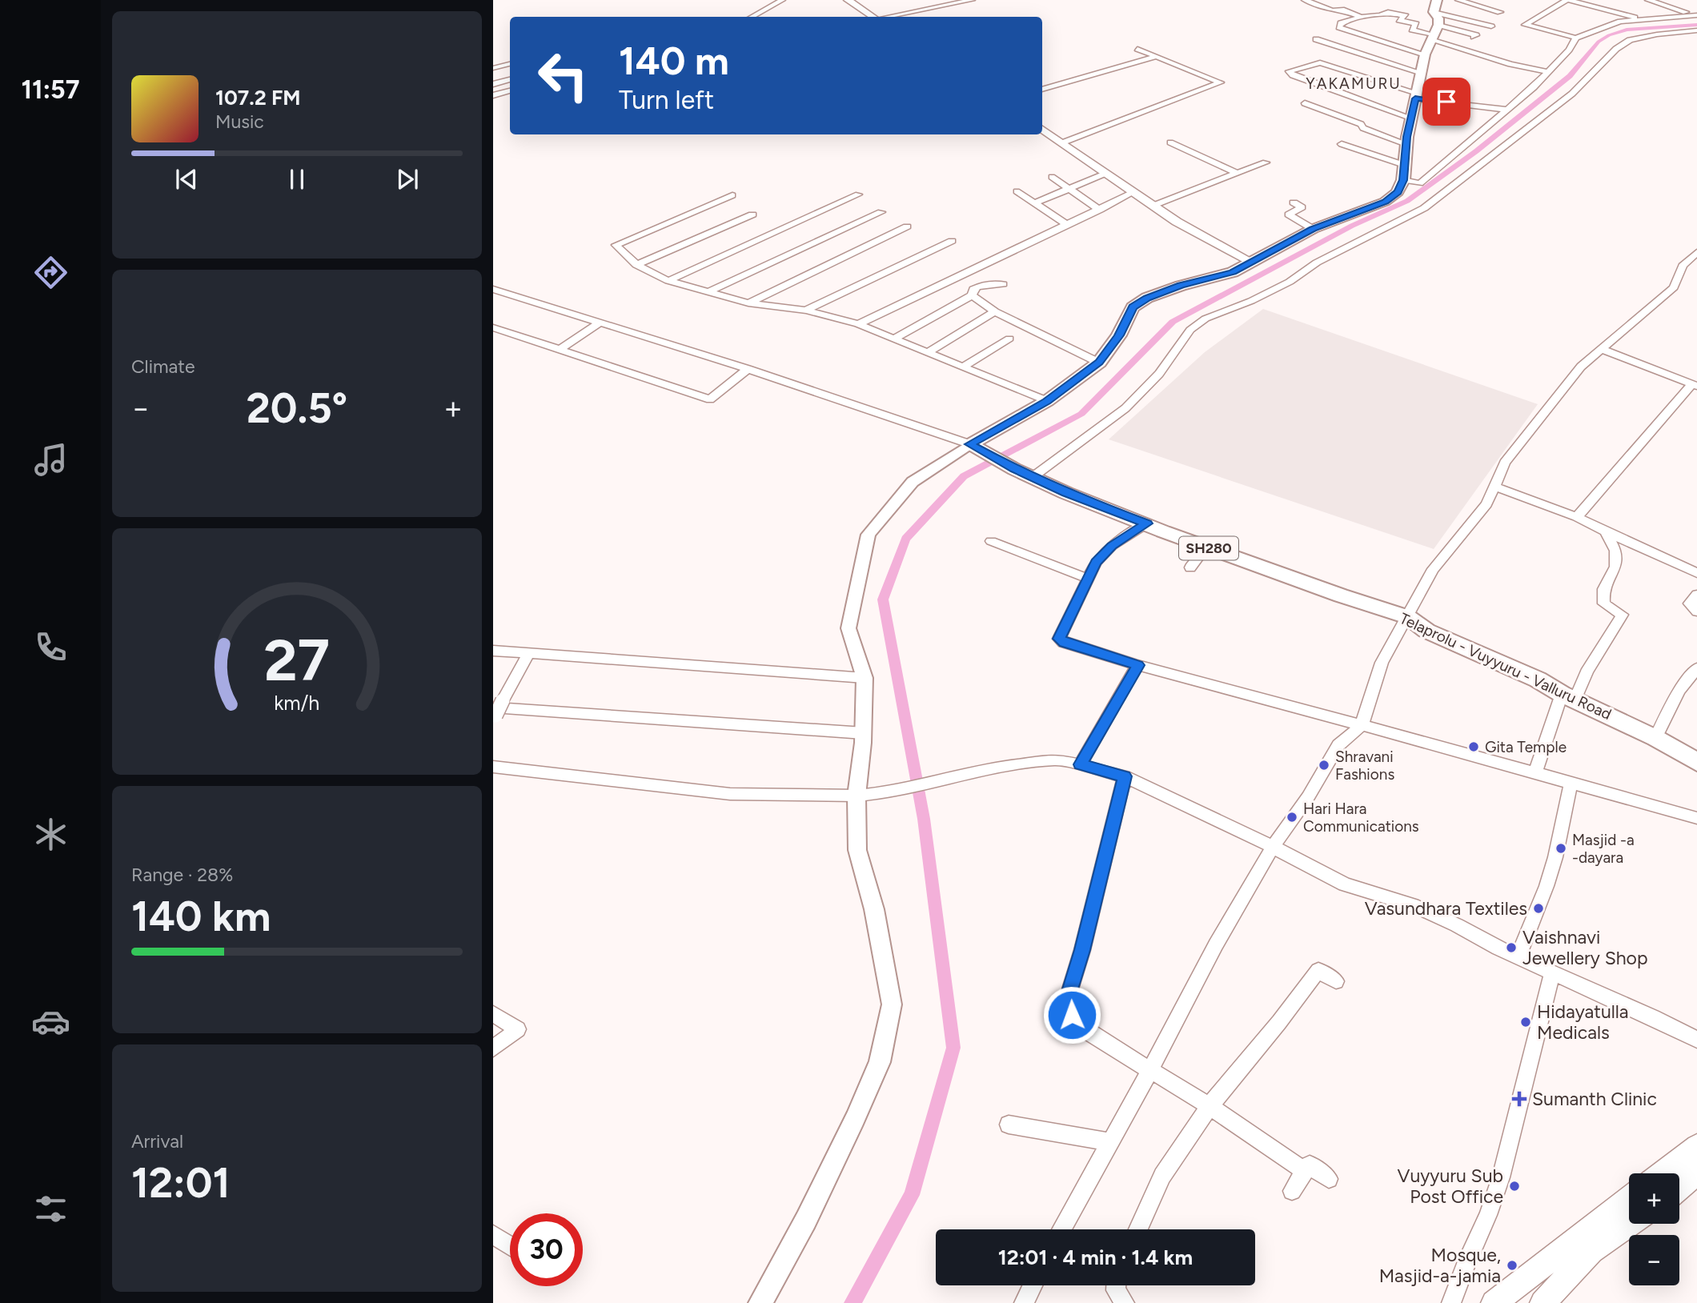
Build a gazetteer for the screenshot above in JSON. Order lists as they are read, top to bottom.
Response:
{
  "streets": {
    "main road": ["SH280", "Telaprolu - Vuyyuru - Valluru Road"]
  },
  "districts": ["YAKAMURU"],
  "places": {
    "other": [
      "Gita Temple",
      "Shravani Fashions",
      "Hari Hara Communications",
      "Masjid -a -dayara",
      "Vasundhara Textiles",
      "Vaishnavi Jewellery Shop",
      "Hidayatulla Medicals",
      "Vuyyuru Sub Post Office",
      "Mosque, Masjid-a-jamia"
    ],
    "health": ["Sumanth Clinic"]
  },
  "page": {
    "tabs": "11:57",
    "turn": ["140 m", "Turn left"],
    "song": ["107.2 FM", "Music"],
    "tile": [
      "Climate",
      ["Range · 28%", "140 km"],
      ["Arrival", "12:01"]
    ],
    "heat": ["−", "20.5°", "+"],
    "map_buttons": ["+", "−"],
    "limit": "30",
    "trip": "12:01 · 4 min · 1.4 km",
    "gauge": ["27", "km/h"]
  }
}
